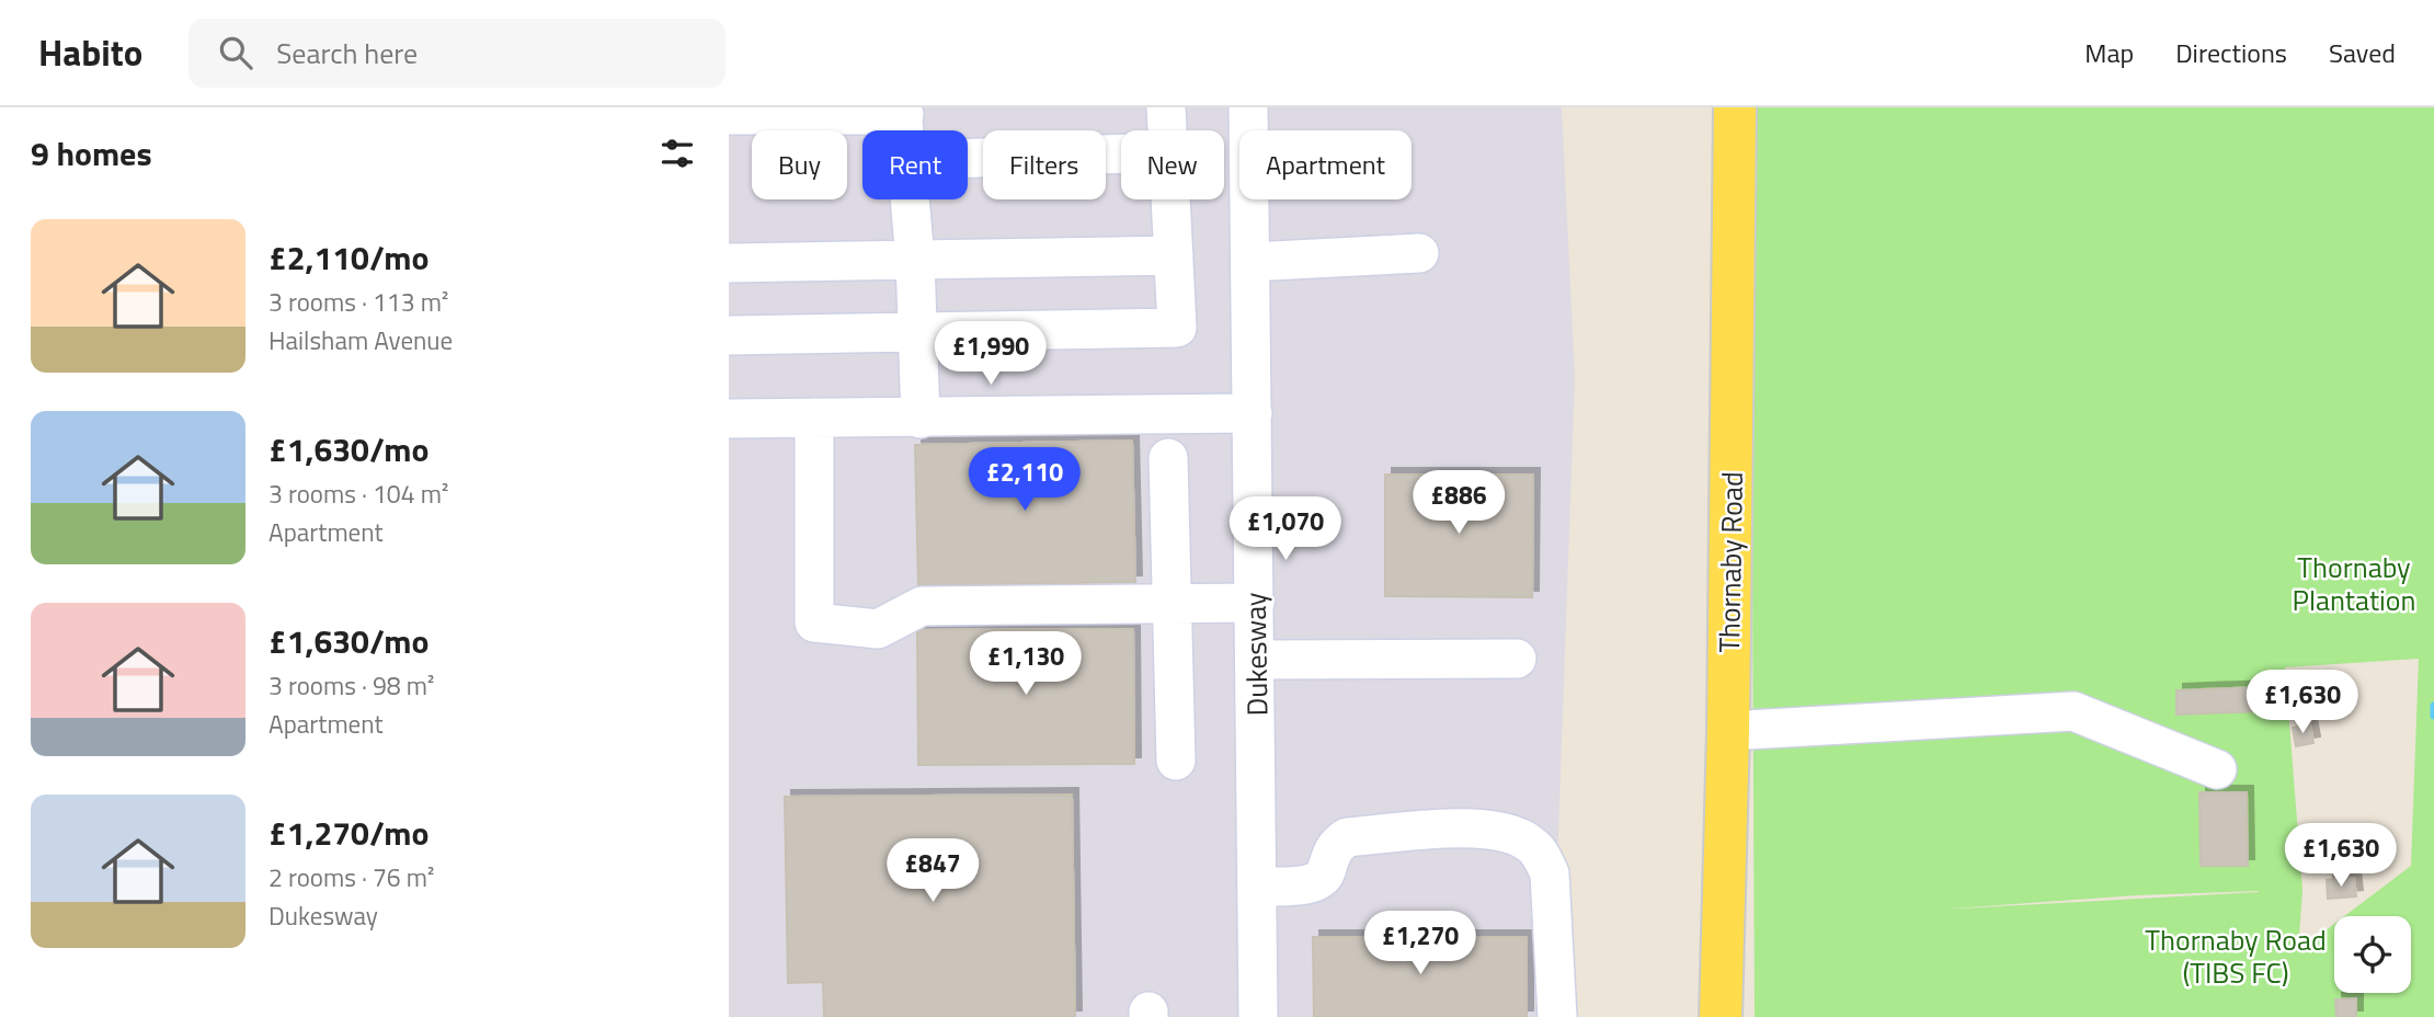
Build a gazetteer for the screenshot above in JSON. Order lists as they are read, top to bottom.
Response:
{
  "streets": {
    "main road": ["Thornaby Road"],
    "street": ["Dukesway"]
  },
  "parks": ["Thornaby Plantation", "Thornaby Road (TIBS FC)"],
  "page": {
    "header": "Habito",
    "search": "Search here",
    "nav": ["Map", "Directions", "Saved"],
    "heading": "9 homes",
    "chip": [
      "Buy",
      "Rent",
      "Filters",
      "New",
      "Apartment"
    ],
    "list": [
      {
        "name": "£2,110/mo",
        "note": "3 rooms · 113 m² · Hailsham Avenue"
      },
      {
        "name": "£1,630/mo",
        "note": "3 rooms · 104 m² · Apartment"
      },
      {
        "name": "£1,630/mo",
        "note": "3 rooms · 98 m² · Apartment"
      },
      {
        "name": "£1,270/mo",
        "note": "2 rooms · 76 m² · Dukesway"
      }
    ],
    "price": [
      "£1,990",
      "£2,110",
      "£886",
      "£1,070",
      "£1,130",
      "£1,630",
      "£1,630",
      "£847",
      "£1,270"
    ]
  }
}
